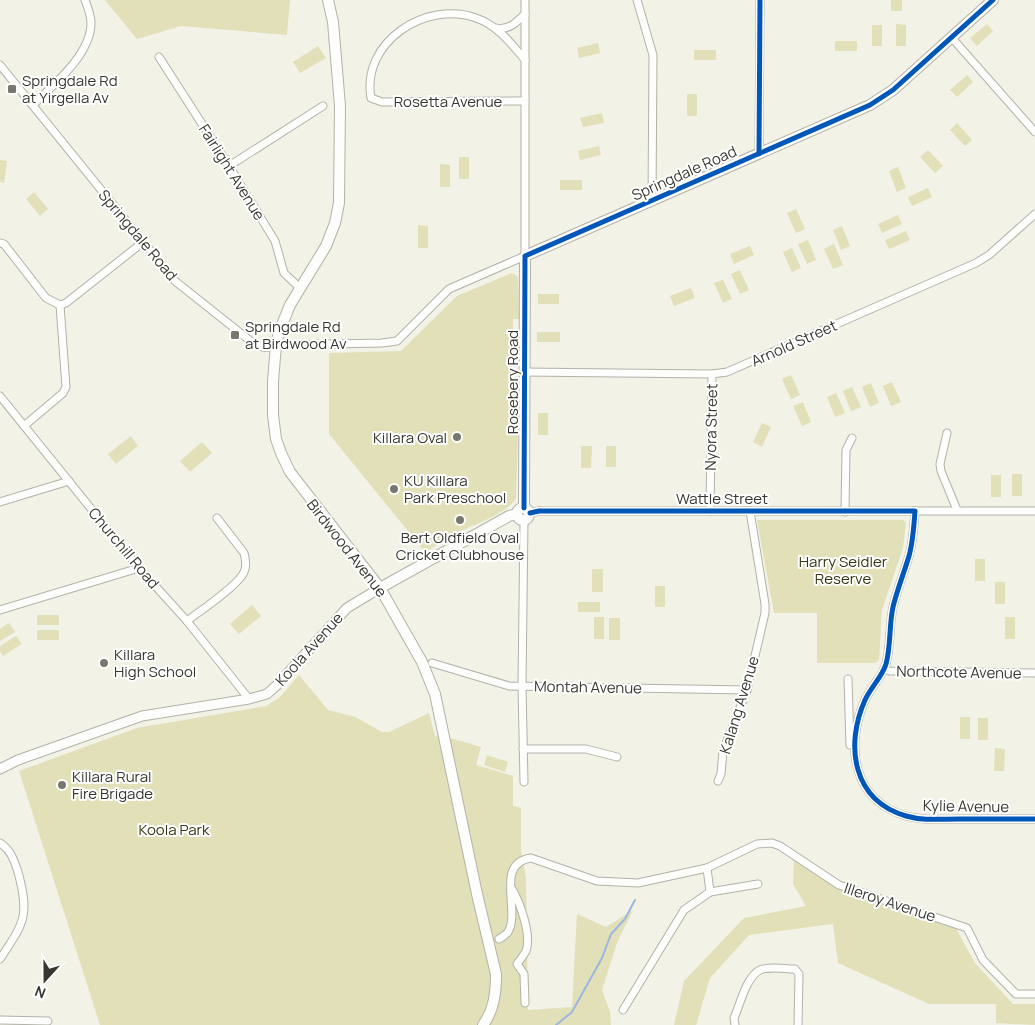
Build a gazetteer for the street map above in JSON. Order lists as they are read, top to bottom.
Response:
{
  "streets": {
    "main road": [
      "Springdale Road",
      "Rosebery Road",
      "Birdwood Avenue",
      "Koola Avenue"
    ],
    "street": [
      "Rosetta Avenue",
      "Fairlight Avenue",
      "Arnold Street",
      "Nyora Street",
      "Wattle Street",
      "Churchill Road",
      "Northcote Avenue",
      "Montah Avenue",
      "Kalang Avenue",
      "Kylie Avenue",
      "Illeroy Avenue"
    ]
  },
  "crossings": [
    ["Rosetta Avenue", "Rosebery Road"],
    ["Fairlight Avenue", "Birdwood Avenue"],
    ["Springdale Road", "Rosebery Road"],
    ["Springdale Road", "Birdwood Avenue"],
    ["Arnold Street", "Rosebery Road"],
    ["Arnold Street", "Nyora Street"],
    ["Rosebery Road", "Wattle Street"],
    ["Rosebery Road", "Koola Avenue"],
    ["Rosebery Road", "Montah Avenue"],
    ["Nyora Street", "Wattle Street"],
    ["Wattle Street", "Koola Avenue"],
    ["Wattle Street", "Kalang Avenue"],
    ["Wattle Street", "Kylie Avenue"],
    ["Churchill Road", "Koola Avenue"],
    ["Birdwood Avenue", "Koola Avenue"],
    ["Northcote Avenue", "Kylie Avenue"],
    ["Montah Avenue", "Kalang Avenue"]
  ],
  "parks": ["Harry Seidler Reserve", "Koola Park"],
  "places": {
    "transit": ["Springdale Rd at Yirgella Av", "Springdale Rd at Birdwood Av"],
    "other": [
      "Killara Oval",
      "KU Killara Park Preschool",
      "Bert Oldfield Oval Cricket Clubhouse",
      "Killara High School",
      "Killara Rural Fire Brigade"
    ]
  },
  "north": "bottom"
}
